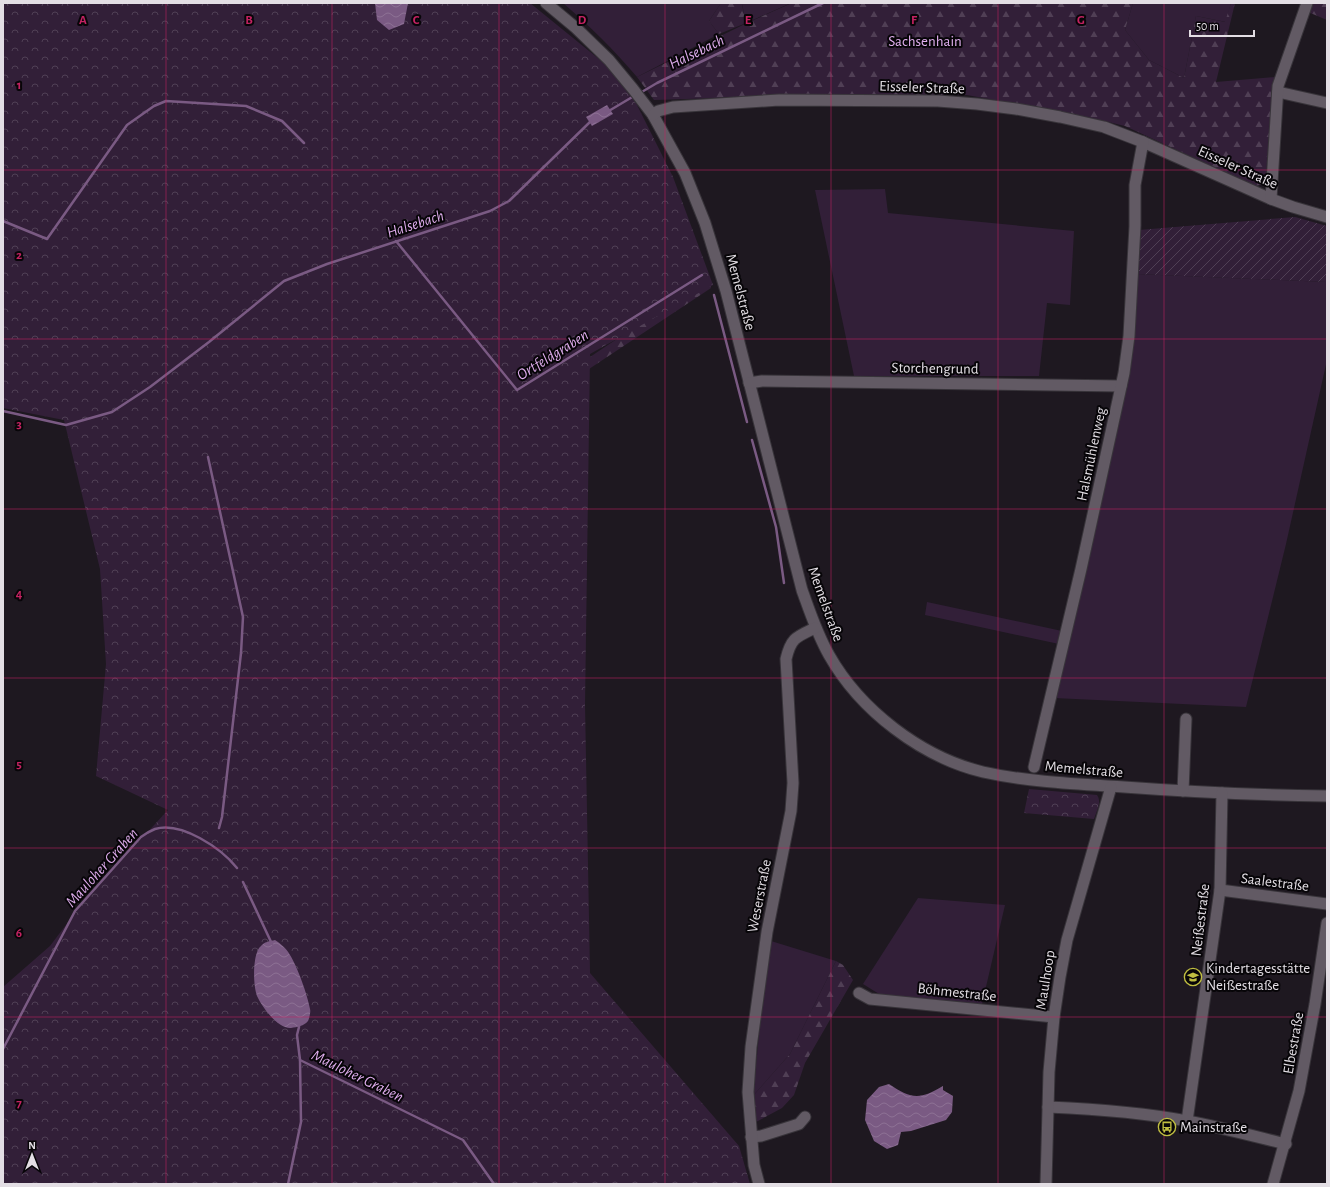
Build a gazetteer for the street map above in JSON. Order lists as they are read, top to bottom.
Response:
{
  "streets": {
    "street": [
      "Eisseler Straße",
      "Memelstraße",
      "Storchengrund",
      "Halsmühlenweg",
      "Saalestraße",
      "Weserstraße",
      "Neißestraße",
      "Maulhoop",
      "Böhmestraße",
      "Elbestraße"
    ]
  },
  "crossings": [
    ["Eisseler Straße", "Memelstraße"],
    ["Eisseler Straße", "Halsmühlenweg"],
    ["Memelstraße", "Storchengrund"],
    ["Memelstraße", "Weserstraße"],
    ["Memelstraße", "Neißestraße"],
    ["Memelstraße", "Maulhoop"],
    ["Storchengrund", "Halsmühlenweg"],
    ["Saalestraße", "Neißestraße"],
    ["Maulhoop", "Böhmestraße"]
  ],
  "water": ["Halsebach", "Ortfeldgraben", "Mauloher Graben"],
  "parks": ["Sachsenhain"],
  "places": {
    "school or university": ["Kindertagesstätte Neißestraße"],
    "bus stop": ["Mainstraße"]
  },
  "scale_bar": "50 m",
  "north": "top",
  "grid": {
    "columns": [
      "A",
      "B",
      "C",
      "D",
      "E",
      "F",
      "G"
    ],
    "rows": [
      "1",
      "2",
      "3",
      "4",
      "5",
      "6",
      "7"
    ]
  }
}
